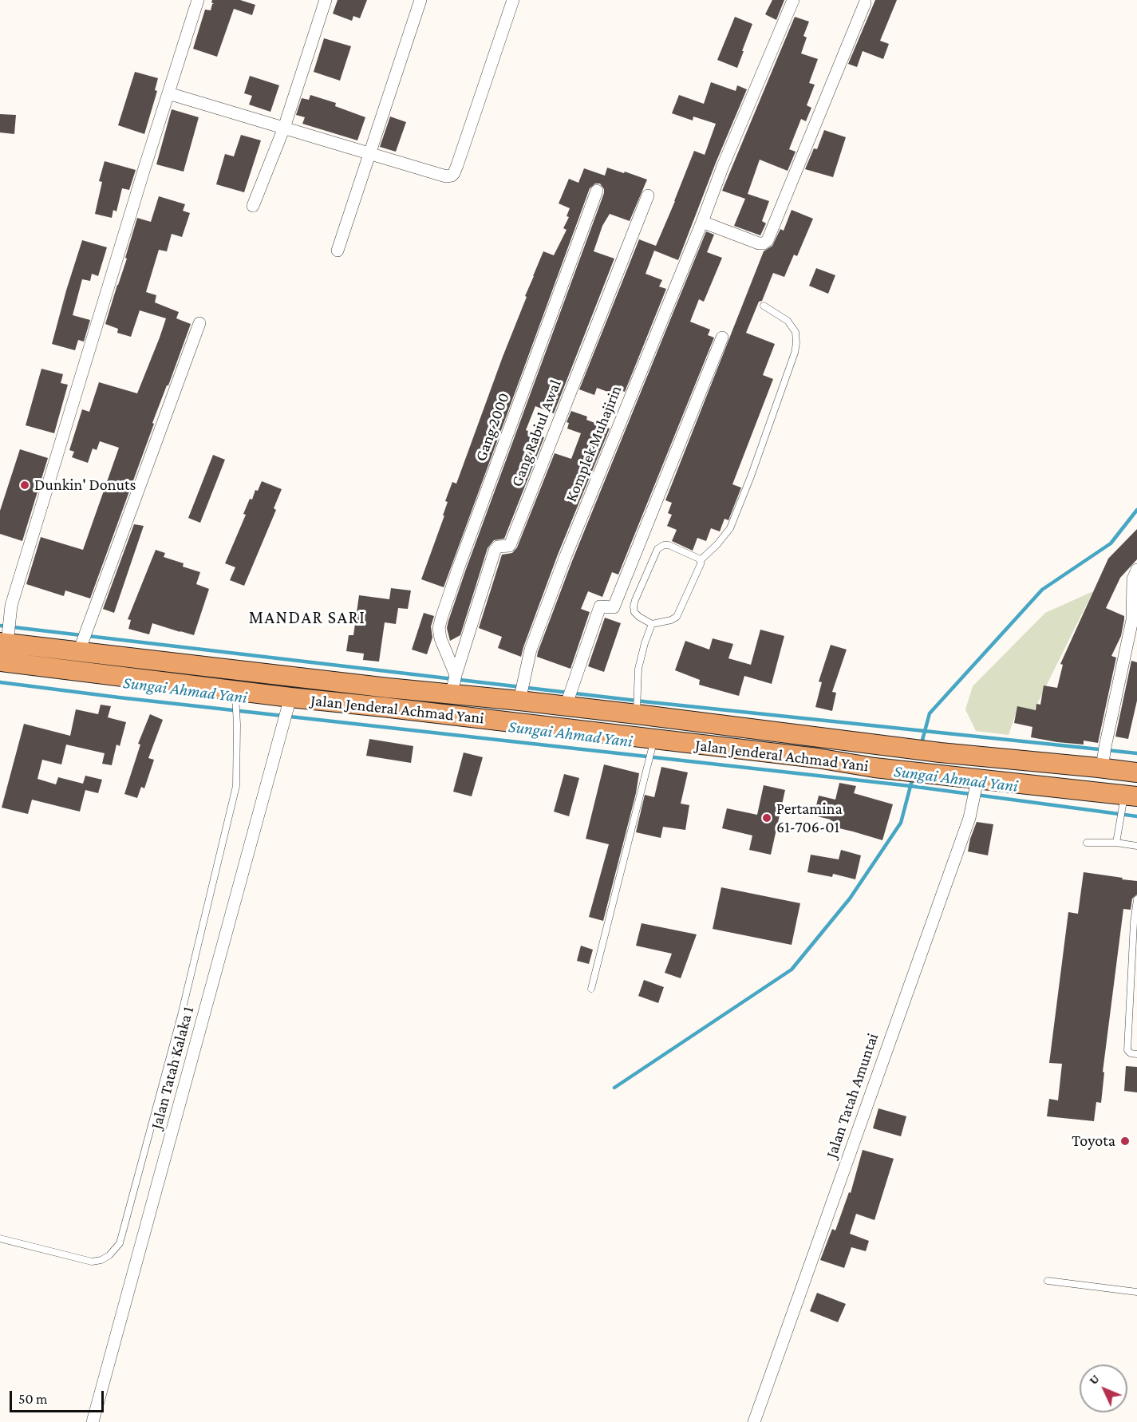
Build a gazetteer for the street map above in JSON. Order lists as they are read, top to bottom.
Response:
{
  "streets": {
    "highway": ["Jalan Jenderal Achmad Yani"],
    "street": [
      "Gang 2000",
      "Gang Rabiul Awal",
      "Komplek Muhajirin",
      "Jalan Tatah Kalaka 1",
      "Jalan Tatah Amuntai"
    ]
  },
  "crossings": [
    ["Gang 2000", "Gang Rabiul Awal"],
    ["Gang 2000", "Jalan Jenderal Achmad Yani"],
    ["Gang Rabiul Awal", "Jalan Jenderal Achmad Yani"],
    ["Komplek Muhajirin", "Jalan Jenderal Achmad Yani"],
    ["Jalan Jenderal Achmad Yani", "Jalan Tatah Kalaka 1"],
    ["Jalan Jenderal Achmad Yani", "Jalan Tatah Amuntai"]
  ],
  "districts": ["MANDAR SARI"],
  "water": ["Sungai Ahmad Yani"],
  "places": ["Dunkin' Donuts", "Pertamina 61-706-01", "Toyota"],
  "scale_bar": "50 m",
  "north": "top left"
}
